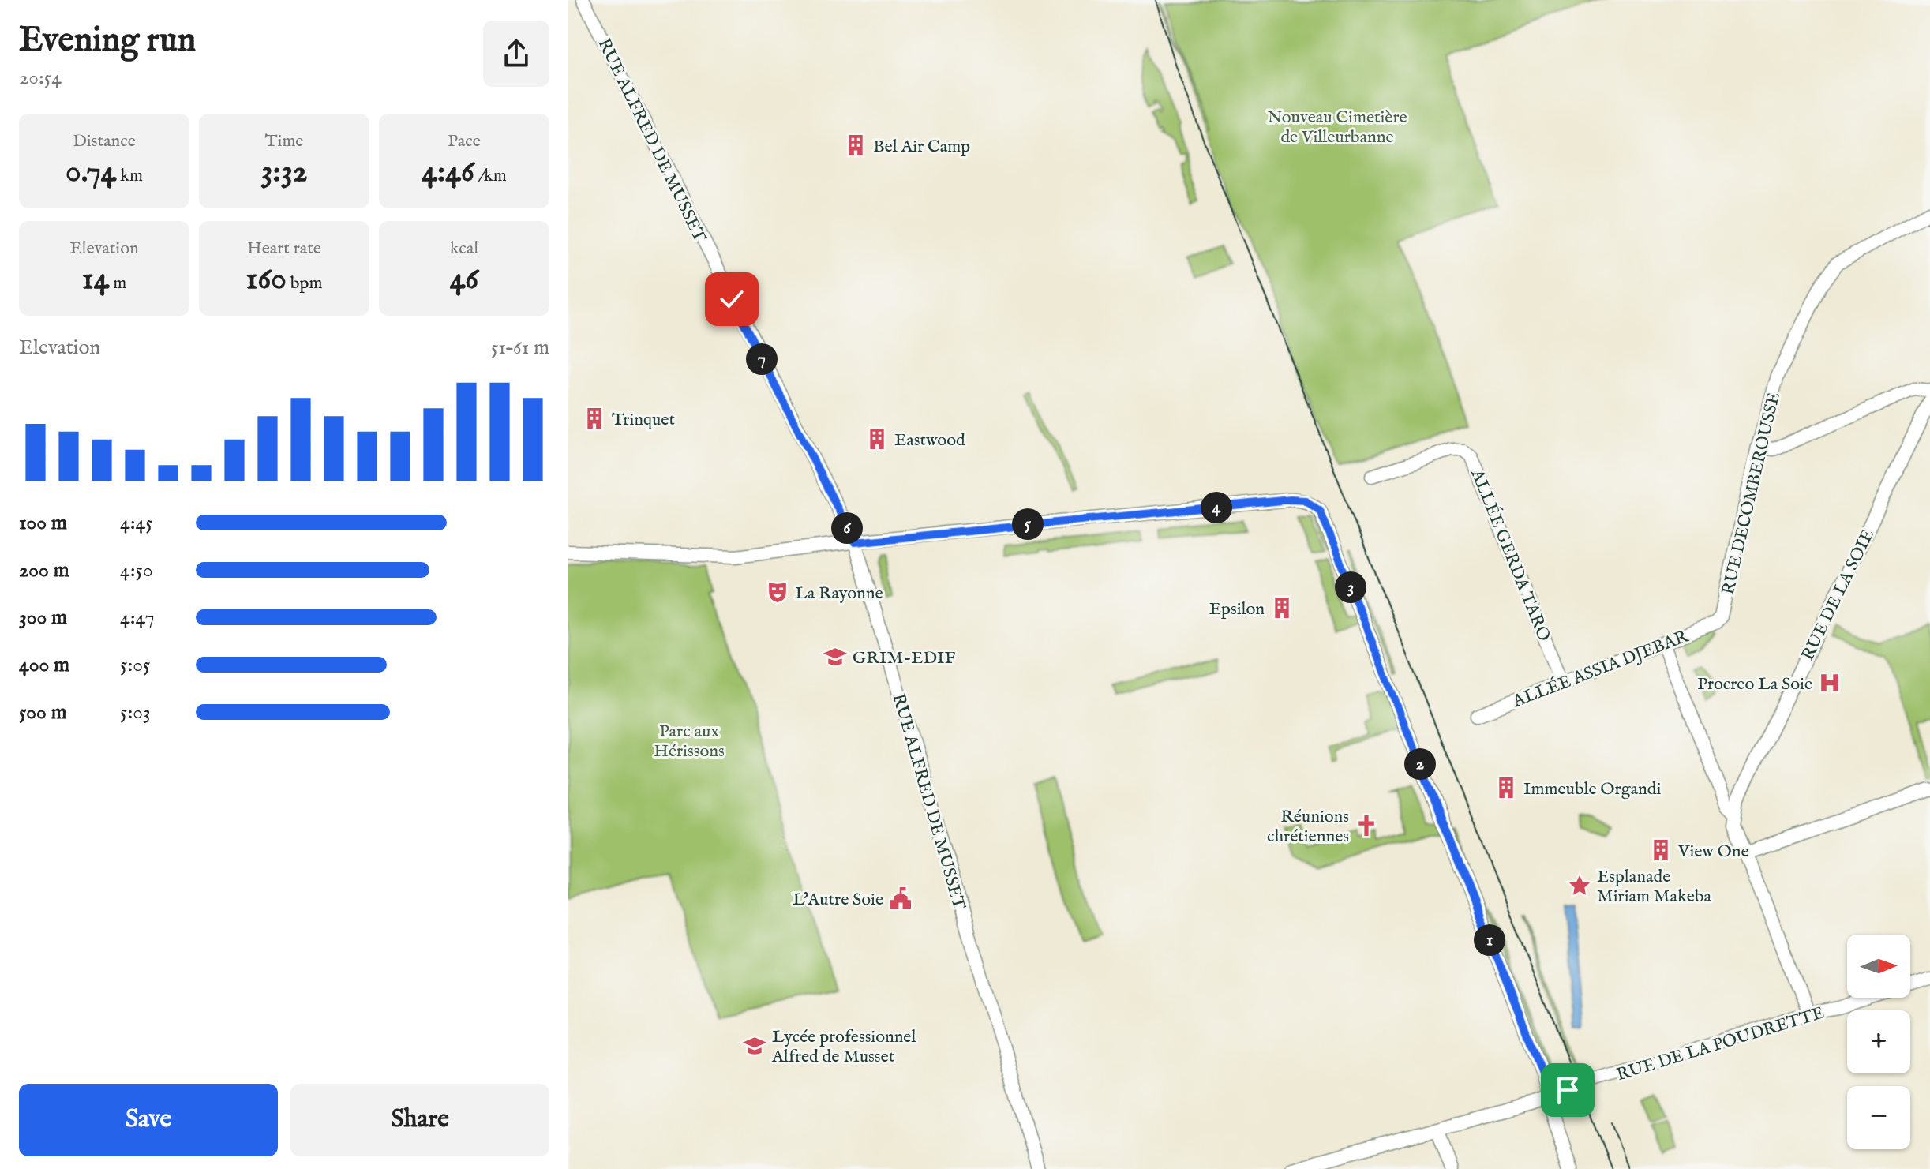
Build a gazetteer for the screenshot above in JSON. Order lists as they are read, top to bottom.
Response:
{
  "streets": {
    "street": [
      "RUE ALFRED DE MUSSET",
      "RUE DECOMBEROUSSE",
      "ALLÉE GERDA TARO",
      "RUE DE LA SOIE",
      "ALLÉE ASSIA DJEBAR",
      "RUE DE LA POUDRETTE"
    ]
  },
  "crossings": [
    ["RUE DECOMBEROUSSE", "ALLÉE ASSIA DJEBAR"],
    ["ALLÉE GERDA TARO", "ALLÉE ASSIA DJEBAR"]
  ],
  "parks": ["Nouveau Cimetière de Villeurbanne", "Parc aux Hérissons"],
  "places": {
    "building": [
      "Bel Air Camp",
      "Trinquet",
      "Eastwood",
      "Epsilon",
      "Immeuble Organdi",
      "View One"
    ],
    "theatre": ["La Rayonne"],
    "school or university": ["GRIM-EDIF", "Lycée professionnel Alfred de Musset"],
    "hospital": ["Procreo La Soie"],
    "church": ["Réunions chrétiennes"],
    "place": ["Esplanade Miriam Makeba"],
    "public building": ["L'Autre Soie"]
  },
  "north": "right",
  "page": {
    "heading": ["Evening run", "20:54"],
    "stats": [
      ["Distance", "0.74 km"],
      ["Time", "3:32"],
      ["Pace", "4:46 /km"],
      ["Elevation", "14 m"],
      ["Heart rate", "160 bpm"],
      ["kcal", "46"]
    ],
    "chart": ["Elevation", "51–61 m"],
    "pins": [
      "7",
      "4",
      "5",
      "6",
      "3",
      "2",
      "1"
    ],
    "list": [
      {
        "name": "100 m",
        "note": "4:45"
      },
      {
        "name": "200 m",
        "note": "4:50"
      },
      {
        "name": "300 m",
        "note": "4:47"
      },
      {
        "name": "400 m",
        "note": "5:05"
      },
      {
        "name": "500 m",
        "note": "5:03"
      }
    ],
    "map_buttons": ["+", "−"],
    "buttons": ["Save", "Share"]
  }
}
